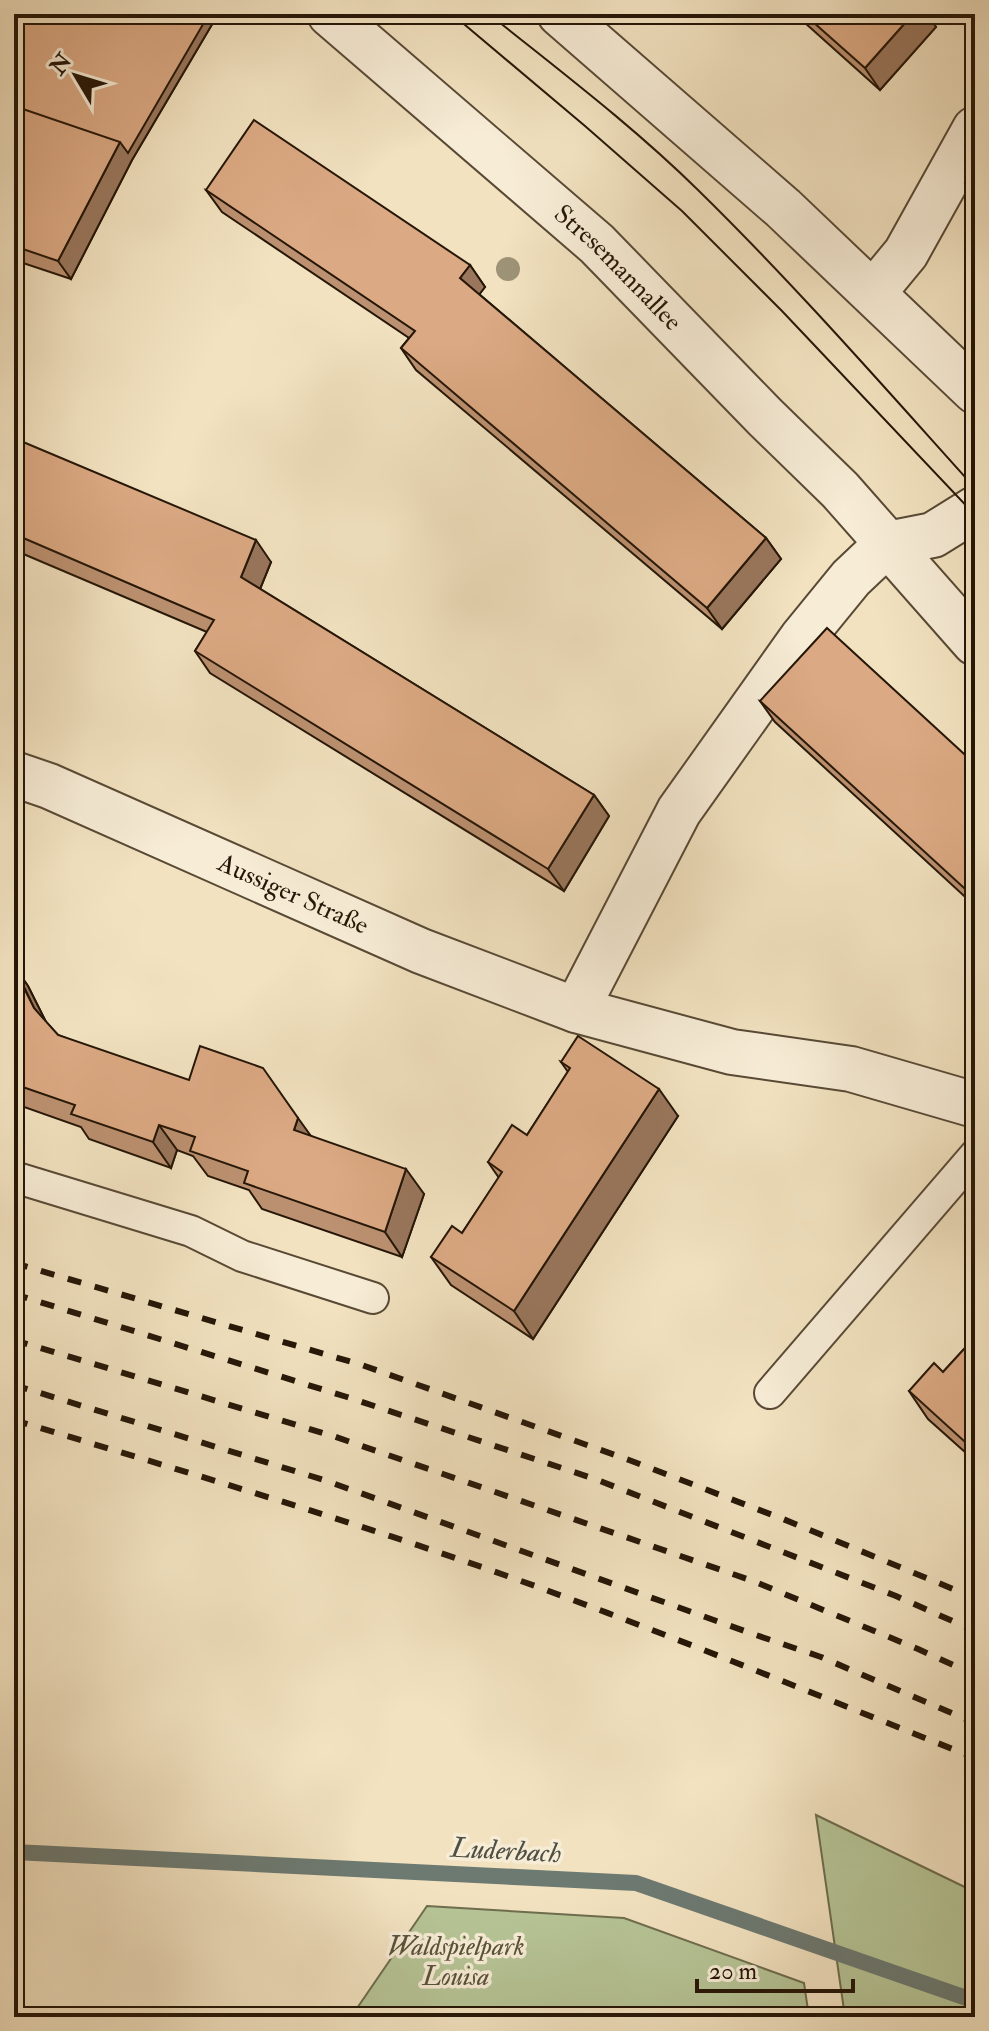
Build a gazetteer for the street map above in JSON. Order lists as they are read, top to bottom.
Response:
{
  "streets": {
    "street": ["Stresemannallee", "Aussiger Straße"]
  },
  "water": ["Luderbach"],
  "parks": ["Waldspielpark Louisa"],
  "scale_bar": "20 m",
  "north": "top left"
}
